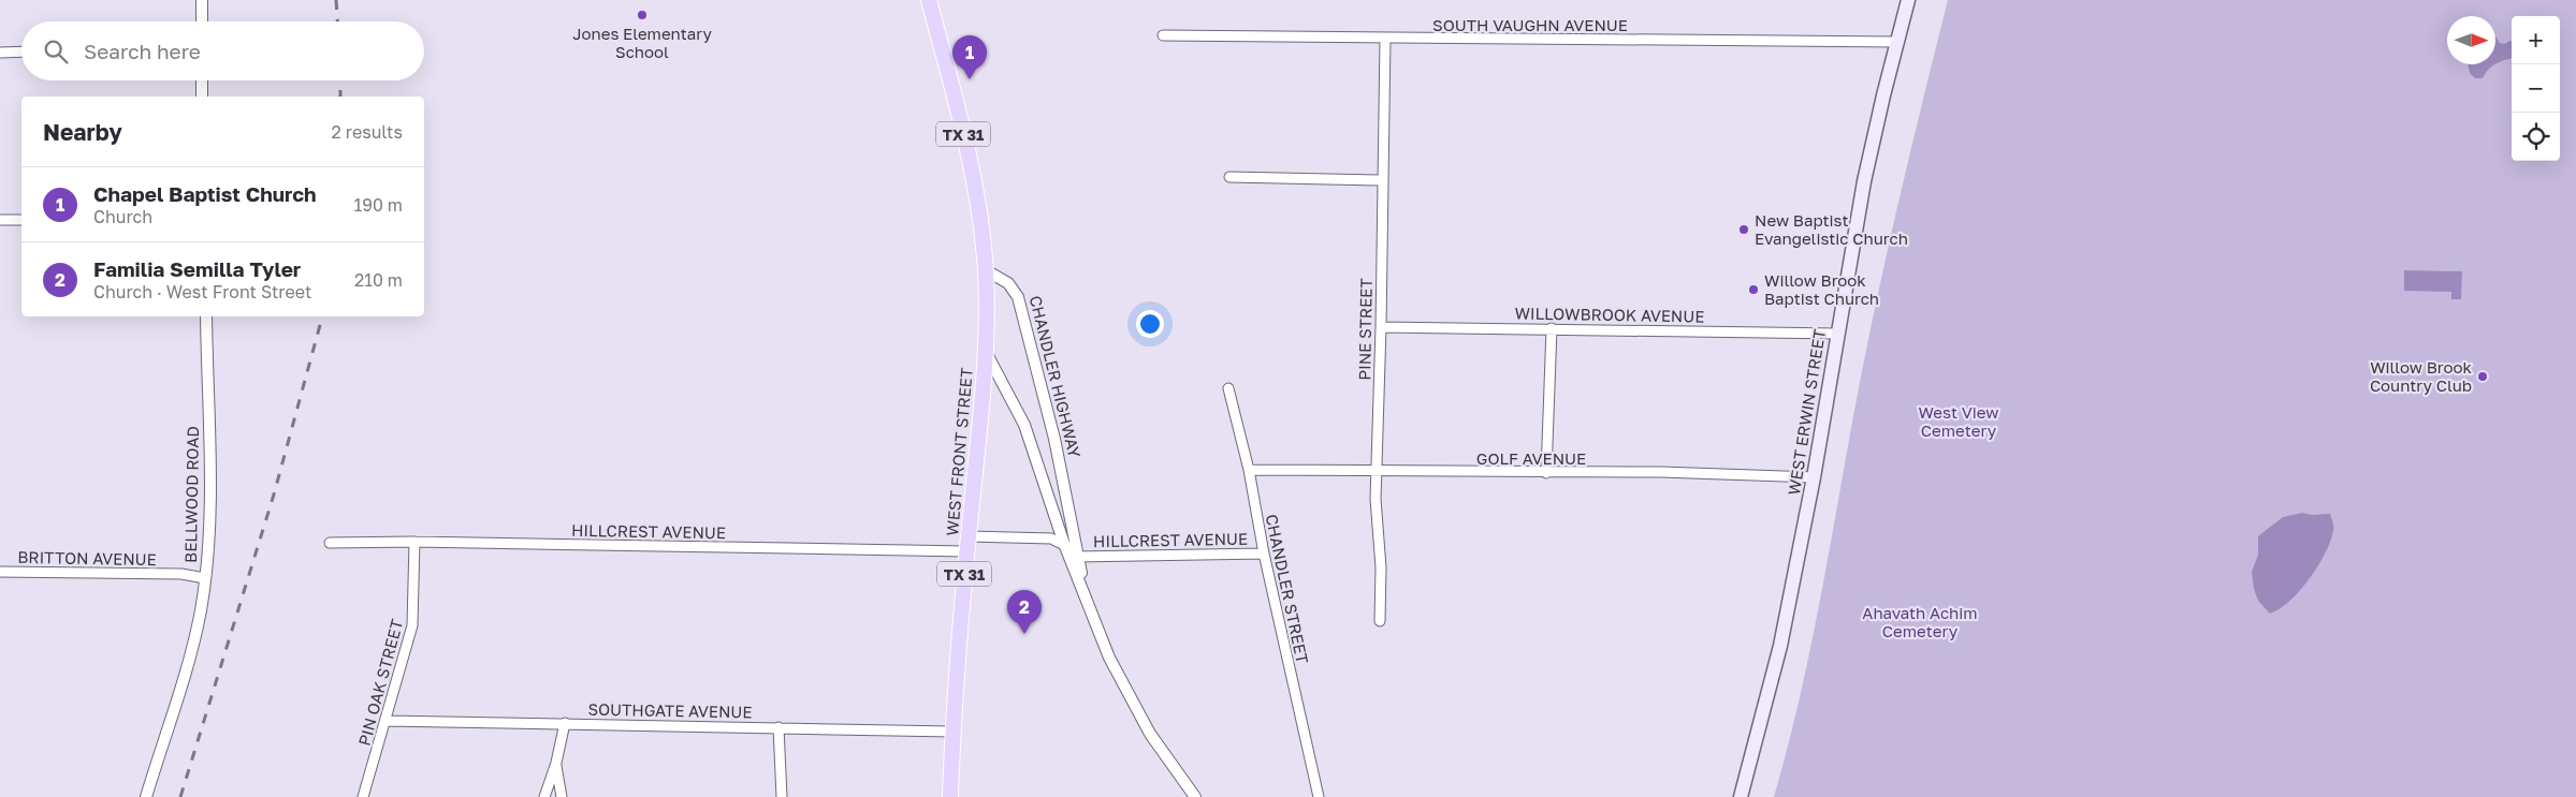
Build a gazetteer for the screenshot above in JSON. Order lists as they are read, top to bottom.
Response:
{
  "streets": {
    "main road": ["TX 31", "WEST ERWIN STREET", "WEST FRONT STREET"],
    "street": [
      "SOUTH VAUGHN AVENUE",
      "WILLOWBROOK AVENUE",
      "PINE STREET",
      "CHANDLER HIGHWAY",
      "GOLF AVENUE",
      "BELLWOOD ROAD",
      "HILLCREST AVENUE",
      "BRITTON AVENUE",
      "CHANDLER STREET",
      "PIN OAK STREET",
      "SOUTHGATE AVENUE"
    ]
  },
  "crossings": [
    ["SOUTH VAUGHN AVENUE", "PINE STREET"],
    ["SOUTH VAUGHN AVENUE", "WEST ERWIN STREET"],
    ["TX 31", "CHANDLER HIGHWAY"],
    ["TX 31", "WEST FRONT STREET"],
    ["WILLOWBROOK AVENUE", "PINE STREET"],
    ["WILLOWBROOK AVENUE", "WEST ERWIN STREET"],
    ["PINE STREET", "GOLF AVENUE"],
    ["CHANDLER HIGHWAY", "WEST FRONT STREET"],
    ["CHANDLER HIGHWAY", "HILLCREST AVENUE"],
    ["WEST ERWIN STREET", "GOLF AVENUE"],
    ["WEST FRONT STREET", "HILLCREST AVENUE"],
    ["WEST FRONT STREET", "SOUTHGATE AVENUE"],
    ["GOLF AVENUE", "CHANDLER STREET"],
    ["BELLWOOD ROAD", "BRITTON AVENUE"],
    ["HILLCREST AVENUE", "CHANDLER STREET"],
    ["HILLCREST AVENUE", "PIN OAK STREET"],
    ["PIN OAK STREET", "SOUTHGATE AVENUE"]
  ],
  "parks": ["West View Cemetery", "Ahavath Achim Cemetery"],
  "places": [
    "Jones Elementary School",
    "New Baptist Evangelistic Church",
    "Willow Brook Baptist Church",
    "Willow Brook Country Club"
  ],
  "north": "right",
  "page": {
    "map_buttons": ["+", "−"],
    "search": "Search here",
    "pins": ["1", "2"],
    "heading": ["Nearby", "2 results"],
    "list": [
      {
        "mark": "1",
        "name": "Chapel Baptist Church",
        "note": "Church",
        "value": "190 m"
      },
      {
        "mark": "2",
        "name": "Familia Semilla Tyler",
        "note": "Church · West Front Street",
        "value": "210 m"
      }
    ]
  }
}
